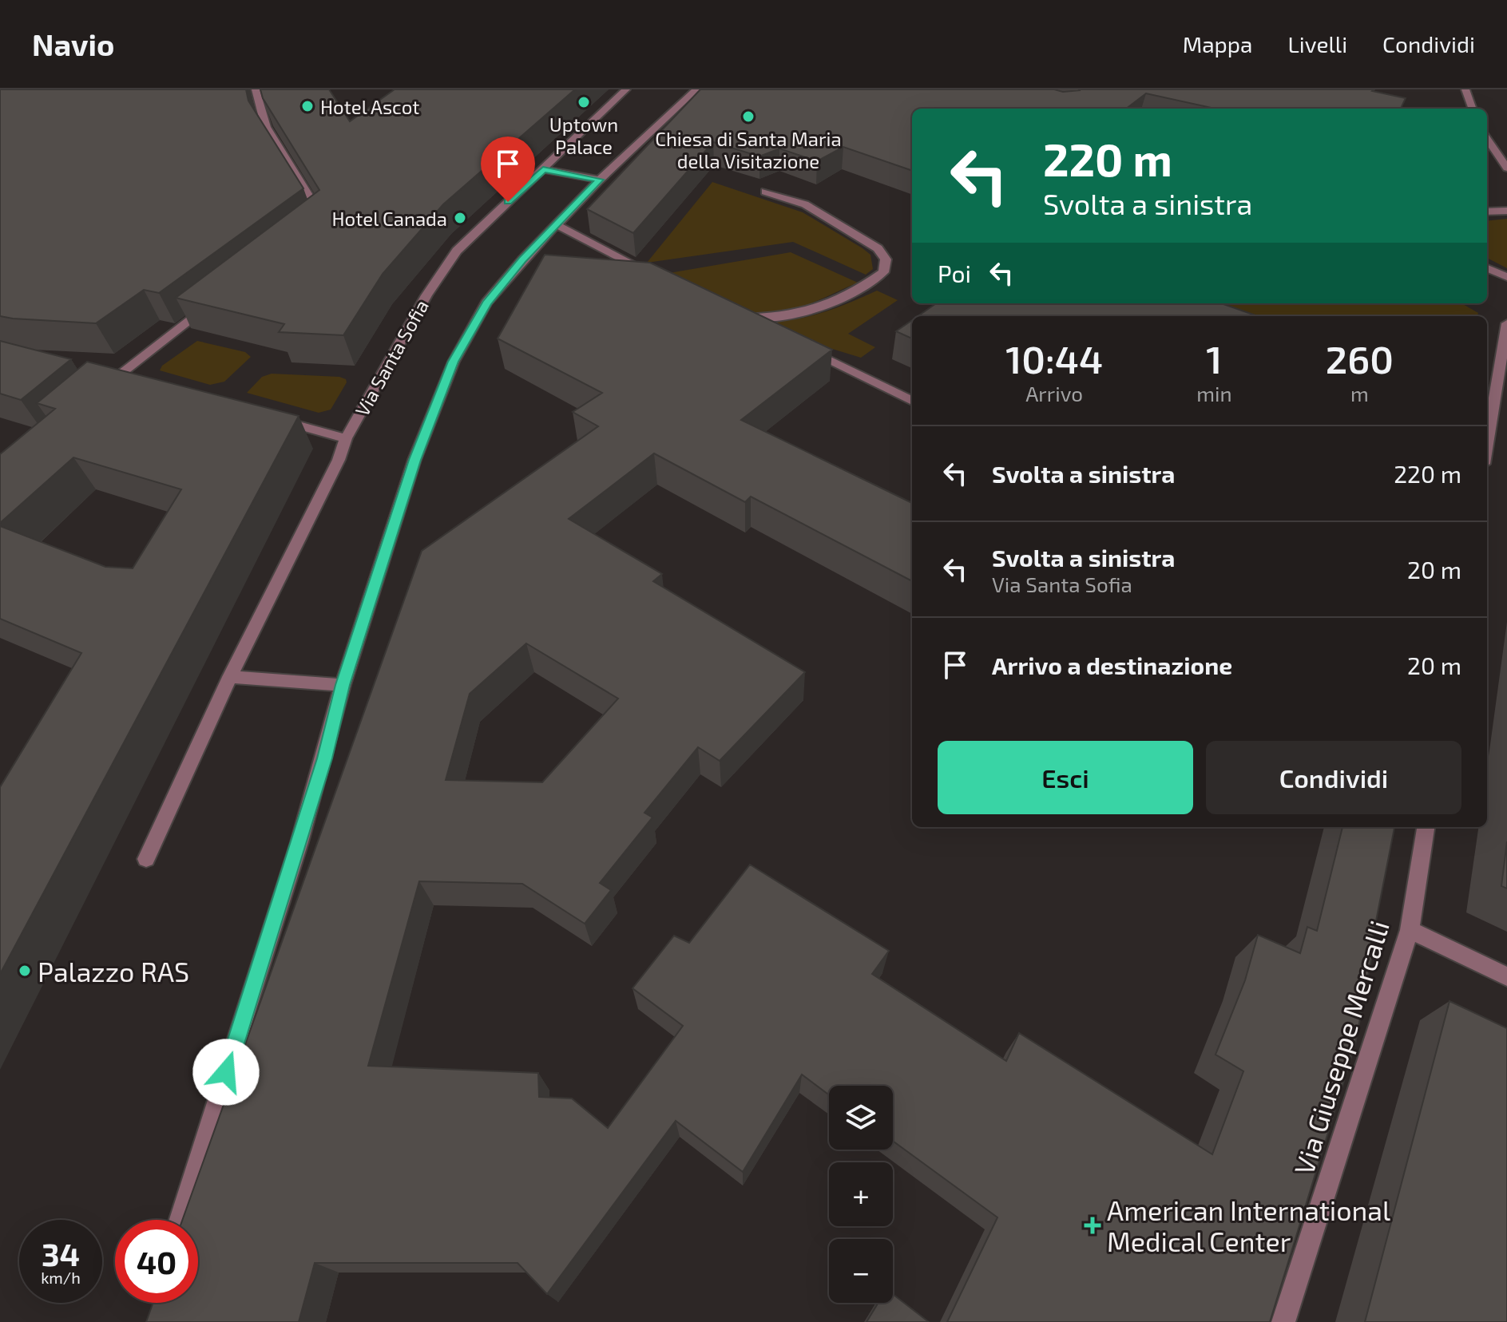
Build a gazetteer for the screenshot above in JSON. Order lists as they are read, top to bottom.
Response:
{
  "streets": {
    "street": ["Via Santa Sofia", "Via Giuseppe Mercalli"]
  },
  "places": {
    "other": [
      "Uptown Palace",
      "Hotel Ascot",
      "Chiesa di Santa Maria della Visitazione",
      "Hotel Canada",
      "Palazzo RAS"
    ],
    "health": ["American International Medical Center"]
  },
  "page": {
    "header": "Navio",
    "nav": ["Mappa", "Livelli", "Condividi"],
    "turn": ["220 m", "Svolta a sinistra"],
    "then": "Poi",
    "eta": [
      "10:44",
      "Arrivo",
      "1",
      "min",
      "260",
      "m"
    ],
    "list": [
      {
        "name": "Svolta a sinistra",
        "value": "220 m"
      },
      {
        "name": "Svolta a sinistra",
        "note": "Via Santa Sofia",
        "value": "20 m"
      },
      {
        "name": "Arrivo a destinazione",
        "value": "20 m"
      }
    ],
    "buttons": ["Esci", "Condividi"],
    "map_buttons": ["+", "−"],
    "speed": "34 km/h",
    "limit": "40"
  }
}
